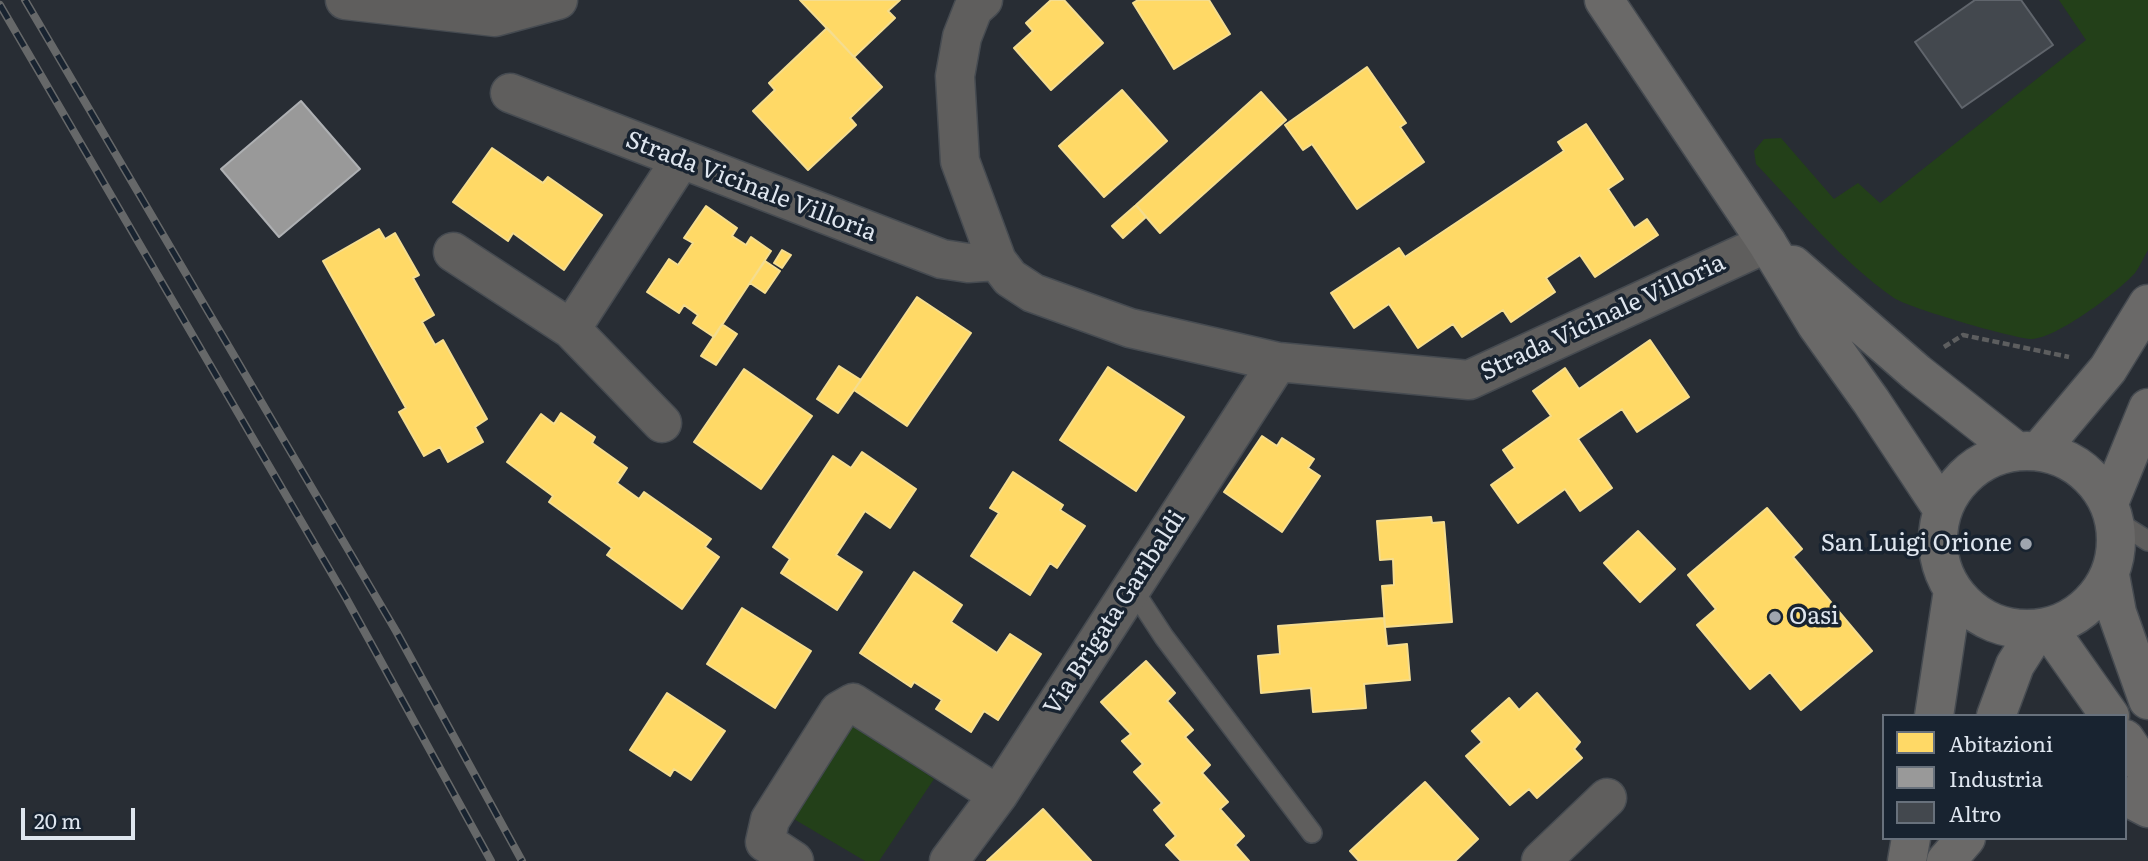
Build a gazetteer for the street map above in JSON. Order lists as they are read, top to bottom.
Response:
{
  "streets": {
    "street": ["Strada Vicinale Villoria", "Via Brigata Garibaldi"]
  },
  "crossings": [
    ["Strada Vicinale Villoria", "Via Brigata Garibaldi"]
  ],
  "places": ["San Luigi Orione", "Oasi"],
  "legend": ["Abitazioni", "Industria", "Altro"],
  "scale_bar": "20 m"
}
